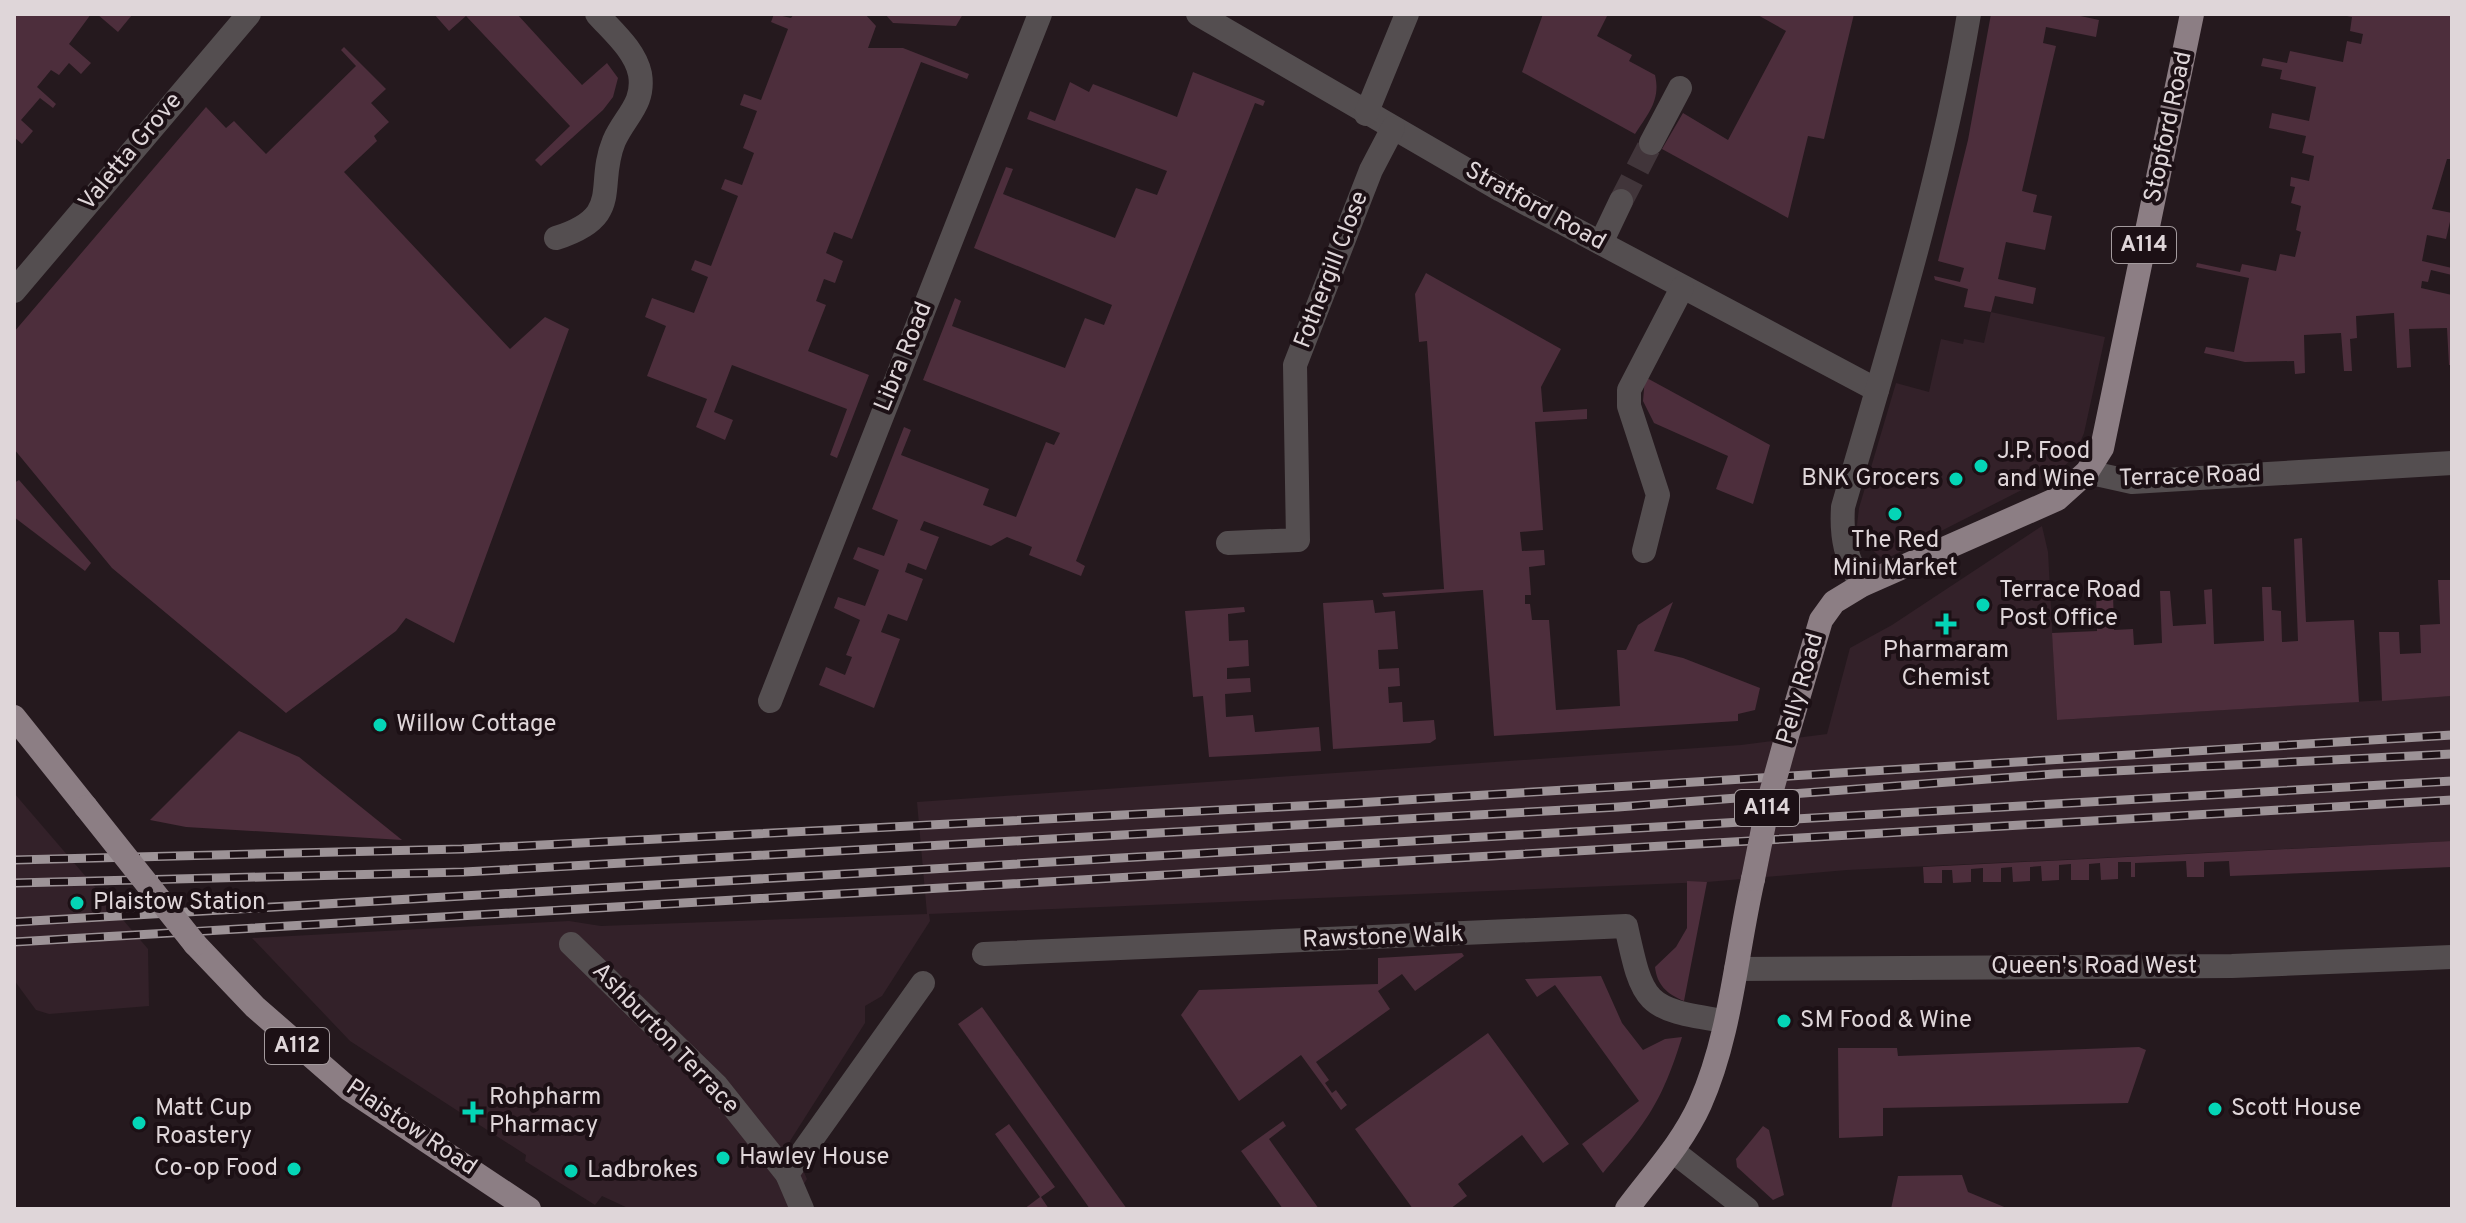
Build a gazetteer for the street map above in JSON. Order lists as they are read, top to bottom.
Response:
{
  "streets": {
    "main road": [
      "Stopford Road",
      "A114",
      "Terrace Road",
      "Pelly Road",
      "A112",
      "Plaistow Road"
    ],
    "street": [
      "Valetta Grove",
      "Stratford Road",
      "Fothergill Close",
      "Libra Road",
      "Rawstone Walk",
      "Queen's Road West",
      "Ashburton Terrace"
    ]
  },
  "crossings": [
    ["Stopford Road", "Terrace Road"],
    ["Stratford Road", "Fothergill Close"],
    ["A114", "Pelly Road"],
    ["Terrace Road", "Pelly Road"],
    ["Pelly Road", "Rawstone Walk"],
    ["Pelly Road", "Queen's Road West"]
  ],
  "places": {
    "other": [
      "J.P. Food and Wine",
      "BNK Grocers",
      "The Red Mini Market",
      "Terrace Road Post Office",
      "Willow Cottage",
      "Plaistow Station",
      "SM Food & Wine",
      "Scott House",
      "Matt Cup Roastery",
      "Hawley House",
      "Co-op Food",
      "Ladbrokes"
    ],
    "health": ["Pharmaram Chemist", "Rohpharm Pharmacy"]
  }
}
